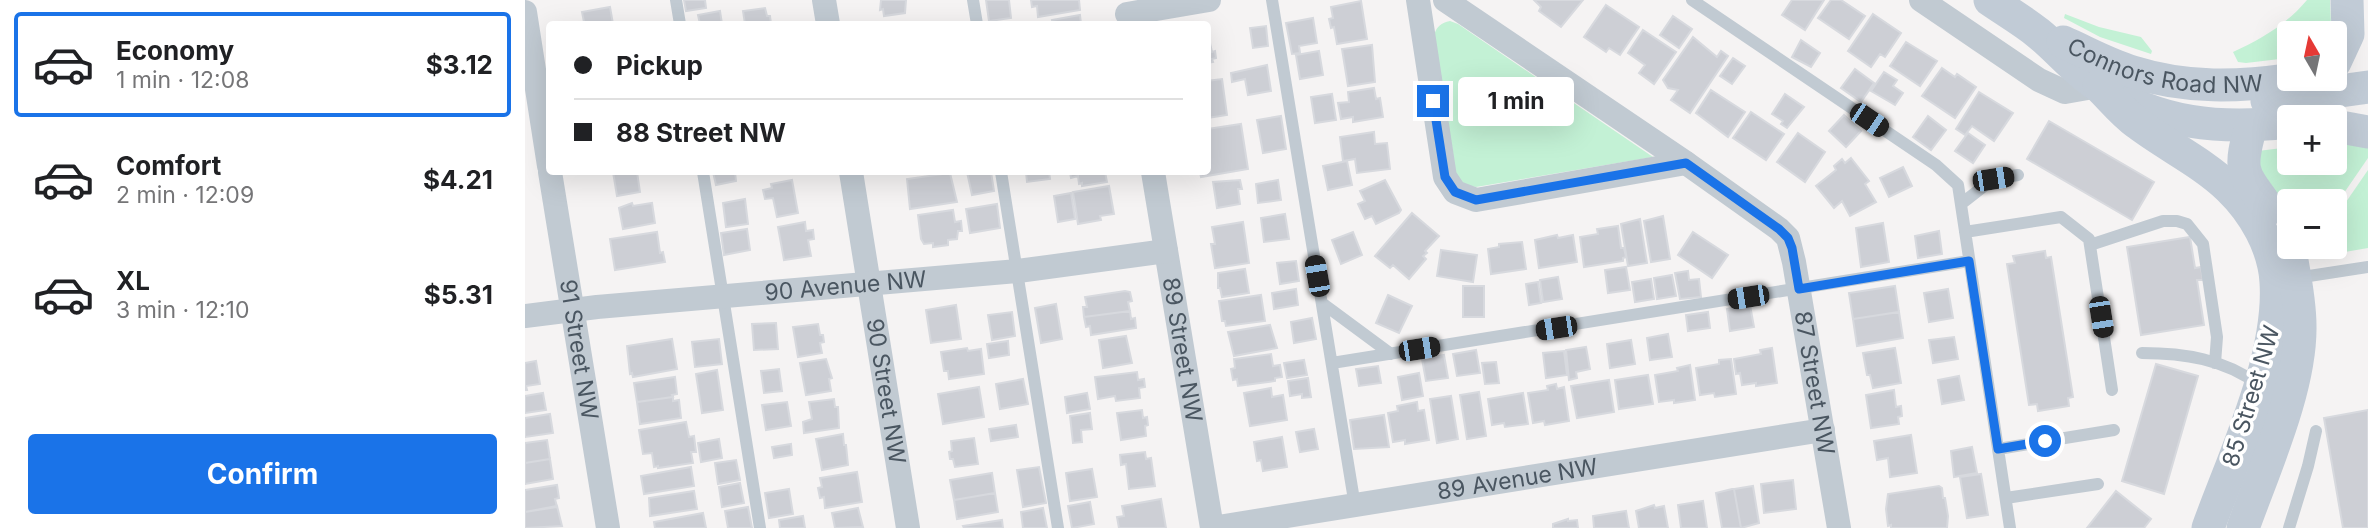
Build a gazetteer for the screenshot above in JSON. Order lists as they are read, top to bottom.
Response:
{
  "streets": {
    "main road": ["Connors Road NW", "85 Street NW"],
    "street": [
      "90 Avenue NW",
      "91 Street NW",
      "89 Street NW",
      "87 Street NW",
      "90 Street NW",
      "89 Avenue NW"
    ]
  },
  "crossings": [
    ["Connors Road NW", "85 Street NW"],
    ["90 Avenue NW", "91 Street NW"],
    ["90 Avenue NW", "89 Street NW"],
    ["90 Avenue NW", "90 Street NW"],
    ["89 Street NW", "89 Avenue NW"],
    ["87 Street NW", "89 Avenue NW"]
  ],
  "north": "top",
  "page": {
    "list": [
      {
        "name": "Economy",
        "note": "1 min · 12:08",
        "value": "$3.12"
      },
      {
        "name": "Comfort",
        "note": "2 min · 12:09",
        "value": "$4.21"
      },
      {
        "name": "XL",
        "note": "3 min · 12:10",
        "value": "$5.31"
      }
    ],
    "map_buttons": ["+", "−"],
    "banner": ["Pickup", "88 Street NW"],
    "bubble": "1 min",
    "buttons": "Confirm"
  }
}
